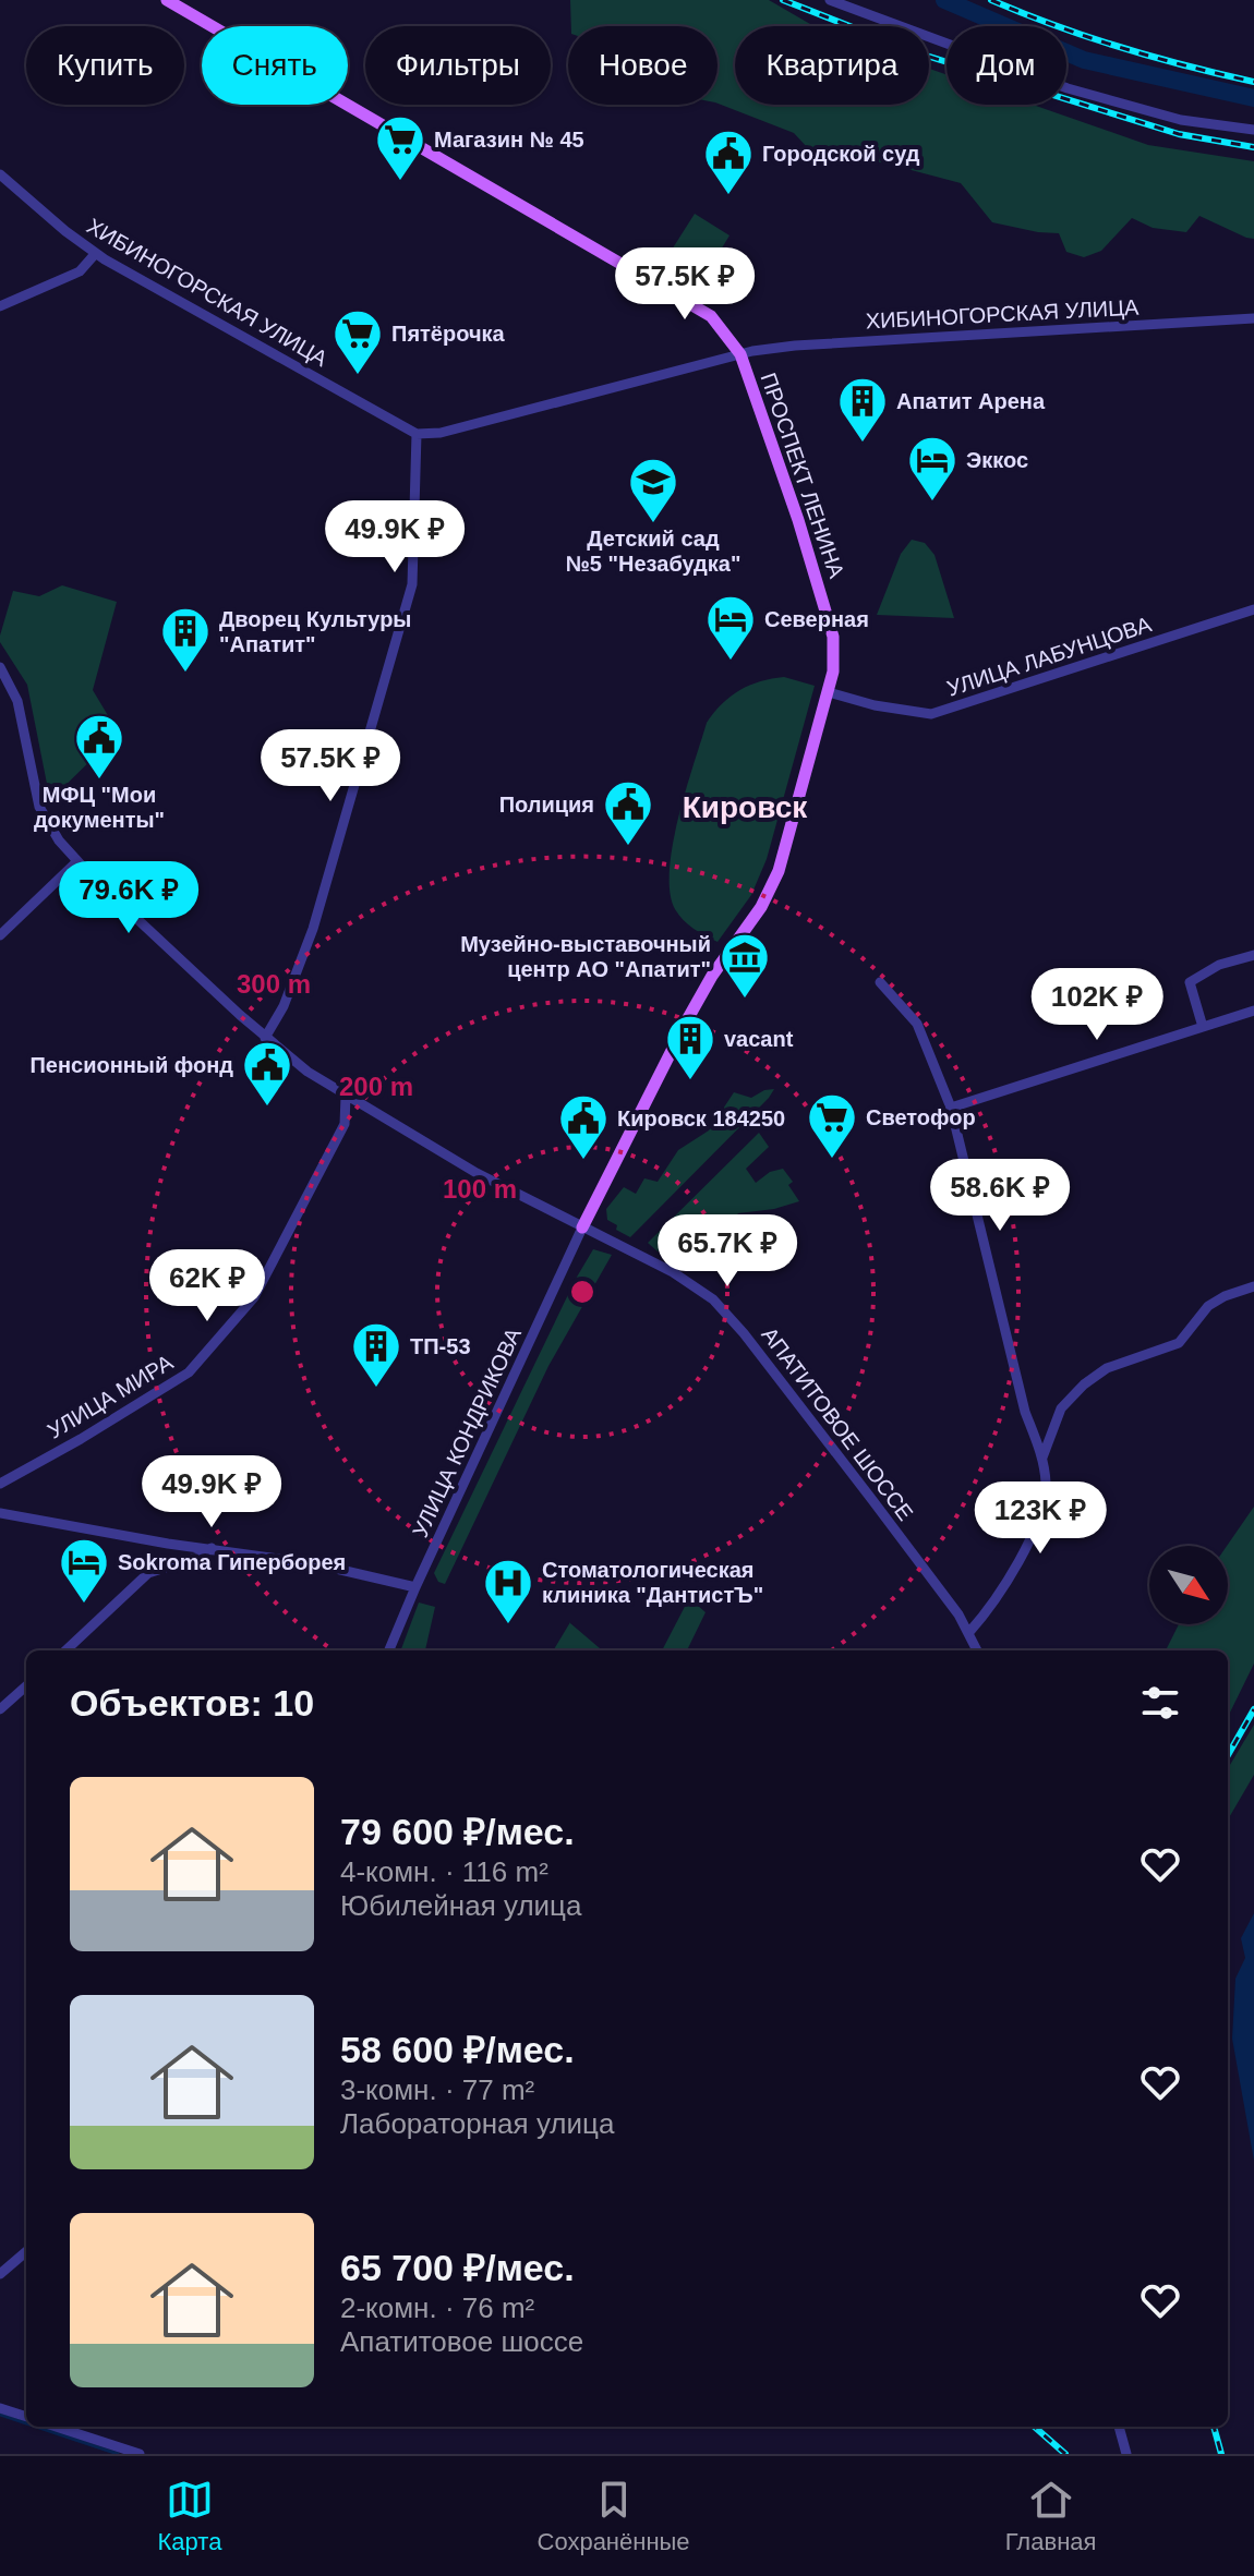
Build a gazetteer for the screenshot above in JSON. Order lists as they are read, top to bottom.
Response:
{
  "streets": {
    "main road": ["ПРОСПЕКТ ЛЕНИНА"],
    "street": [
      "ХИБИНОГОРСКАЯ УЛИЦА",
      "УЛИЦА ЛАБУНЦОВА",
      "УЛИЦА МИРА",
      "АПАТИТОВОЕ ШОССЕ",
      "УЛИЦА КОНДРИКОВА"
    ]
  },
  "crossings": [
    ["ХИБИНОГОРСКАЯ УЛИЦА", "ПРОСПЕКТ ЛЕНИНА"],
    ["ПРОСПЕКТ ЛЕНИНА", "УЛИЦА ЛАБУНЦОВА"],
    ["ПРОСПЕКТ ЛЕНИНА", "АПАТИТОВОЕ ШОССЕ"],
    ["ПРОСПЕКТ ЛЕНИНА", "УЛИЦА КОНДРИКОВА"],
    ["УЛИЦА МИРА", "АПАТИТОВОЕ ШОССЕ"],
    ["АПАТИТОВОЕ ШОССЕ", "УЛИЦА КОНДРИКОВА"]
  ],
  "districts": ["Кировск"],
  "places": {
    "supermarket": ["Магазин № 45", "Пятёрочка", "Светофор"],
    "public building": [
      "Городской суд",
      "МФЦ \"Мои документы\"",
      "Полиция",
      "Пенсионный фонд",
      "Кировск 184250"
    ],
    "building": [
      "Апатит Арена",
      "Дворец Культуры \"Апатит\"",
      "vacant",
      "ТП-53"
    ],
    "hotel": ["Эккос", "Северная", "Sokroma Гиперборея"],
    "school or university": ["Детский сад №5 \"Незабудка\""],
    "museum": ["Музейно-выставочный центр АО \"Апатит\""],
    "hospital": ["Стоматологическая клиника \"ДантистЪ\""]
  },
  "north": "bottom right",
  "page": {
    "chip": [
      "Купить",
      "Снять",
      "Фильтры",
      "Новое",
      "Квартира",
      "Дом"
    ],
    "price": [
      "57.5K ₽",
      "49.9K ₽",
      "57.5K ₽",
      "79.6K ₽",
      "102K ₽",
      "58.6K ₽",
      "65.7K ₽",
      "62K ₽",
      "49.9K ₽",
      "123K ₽"
    ],
    "heading": "Объектов: 10",
    "list": [
      {
        "name": "79 600 ₽/мес.",
        "note": "4-комн. · 116 m² · Юбилейная улица"
      },
      {
        "name": "58 600 ₽/мес.",
        "note": "3-комн. · 77 m² · Лабораторная улица"
      },
      {
        "name": "65 700 ₽/мес.",
        "note": "2-комн. · 76 m² · Апатитовое шоссе"
      }
    ],
    "tabs": ["Карта", "Сохранённые", "Главная"]
  },
  "rings": ["300 m", "200 m", "100 m"]
}
